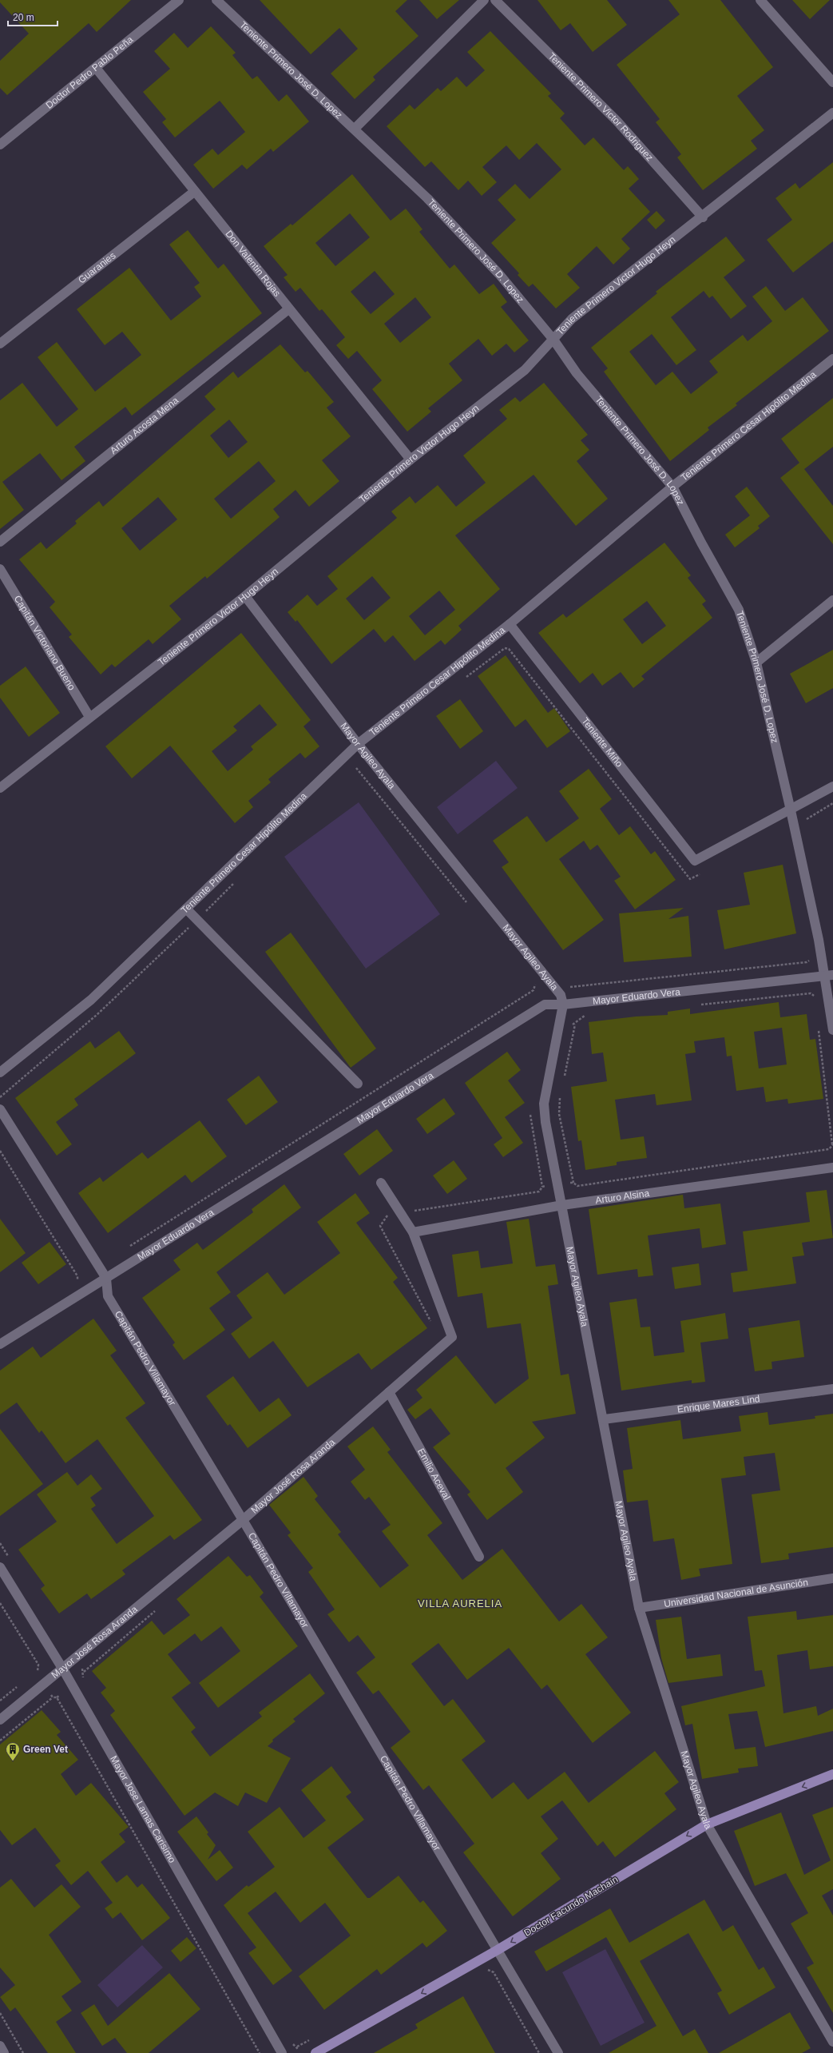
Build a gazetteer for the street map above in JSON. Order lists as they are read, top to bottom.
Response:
{
  "streets": {
    "main road": ["Doctor Facundo Machaín"],
    "street": [
      "Teniente Primero José D. Lopez",
      "Doctor Pedro Pablo Peña",
      "Teniente Primero Victor Rodriguez",
      "Don Valentin Rojas",
      "Guaranies",
      "Teniente Primero Victor Hugo Heyn",
      "Arturo Acosta Mena",
      "Teniente Primero Cesar Hipólito Medina",
      "Capitán Victoriano Bueno",
      "Teniente Miño",
      "Mayor Agileo Ayala",
      "Mayor Eduardo Vera",
      "Arturo Alsina",
      "Capitán Pedro Villamayor",
      "Enrique Mares Lind",
      "Emilio Aceval",
      "Mayor José Rosa Aranda",
      "Universidad Nacional de Asunción",
      "Mayor Jose Lamas Carisimo"
    ]
  },
  "crossings": [
    ["Teniente Primero José D. Lopez", "Teniente Primero Victor Hugo Heyn"],
    ["Teniente Primero José D. Lopez", "Teniente Primero Cesar Hipólito Medina"],
    ["Teniente Primero José D. Lopez", "Teniente Miño"],
    ["Teniente Primero José D. Lopez", "Mayor Eduardo Vera"],
    ["Doctor Pedro Pablo Peña", "Don Valentin Rojas"],
    ["Teniente Primero Victor Rodriguez", "Teniente Primero Victor Hugo Heyn"],
    ["Don Valentin Rojas", "Guaranies"],
    ["Don Valentin Rojas", "Teniente Primero Victor Hugo Heyn"],
    ["Don Valentin Rojas", "Arturo Acosta Mena"],
    ["Teniente Primero Victor Hugo Heyn", "Capitán Victoriano Bueno"],
    ["Teniente Primero Victor Hugo Heyn", "Mayor Agileo Ayala"],
    ["Teniente Primero Cesar Hipólito Medina", "Teniente Miño"],
    ["Teniente Primero Cesar Hipólito Medina", "Mayor Agileo Ayala"],
    ["Mayor Agileo Ayala", "Mayor Eduardo Vera"],
    ["Mayor Agileo Ayala", "Arturo Alsina"],
    ["Mayor Agileo Ayala", "Enrique Mares Lind"],
    ["Mayor Agileo Ayala", "Universidad Nacional de Asunción"],
    ["Mayor Agileo Ayala", "Doctor Facundo Machaín"],
    ["Mayor Eduardo Vera", "Capitán Pedro Villamayor"],
    ["Arturo Alsina", "Mayor José Rosa Aranda"],
    ["Capitán Pedro Villamayor", "Mayor José Rosa Aranda"],
    ["Capitán Pedro Villamayor", "Doctor Facundo Machaín"],
    ["Emilio Aceval", "Mayor José Rosa Aranda"],
    ["Mayor José Rosa Aranda", "Mayor Jose Lamas Carisimo"]
  ],
  "one_way": ["Doctor Facundo Machaín"],
  "districts": ["VILLA AURELIA"],
  "places": {
    "building": ["Green Vet"]
  },
  "scale_bar": "20 m"
}
